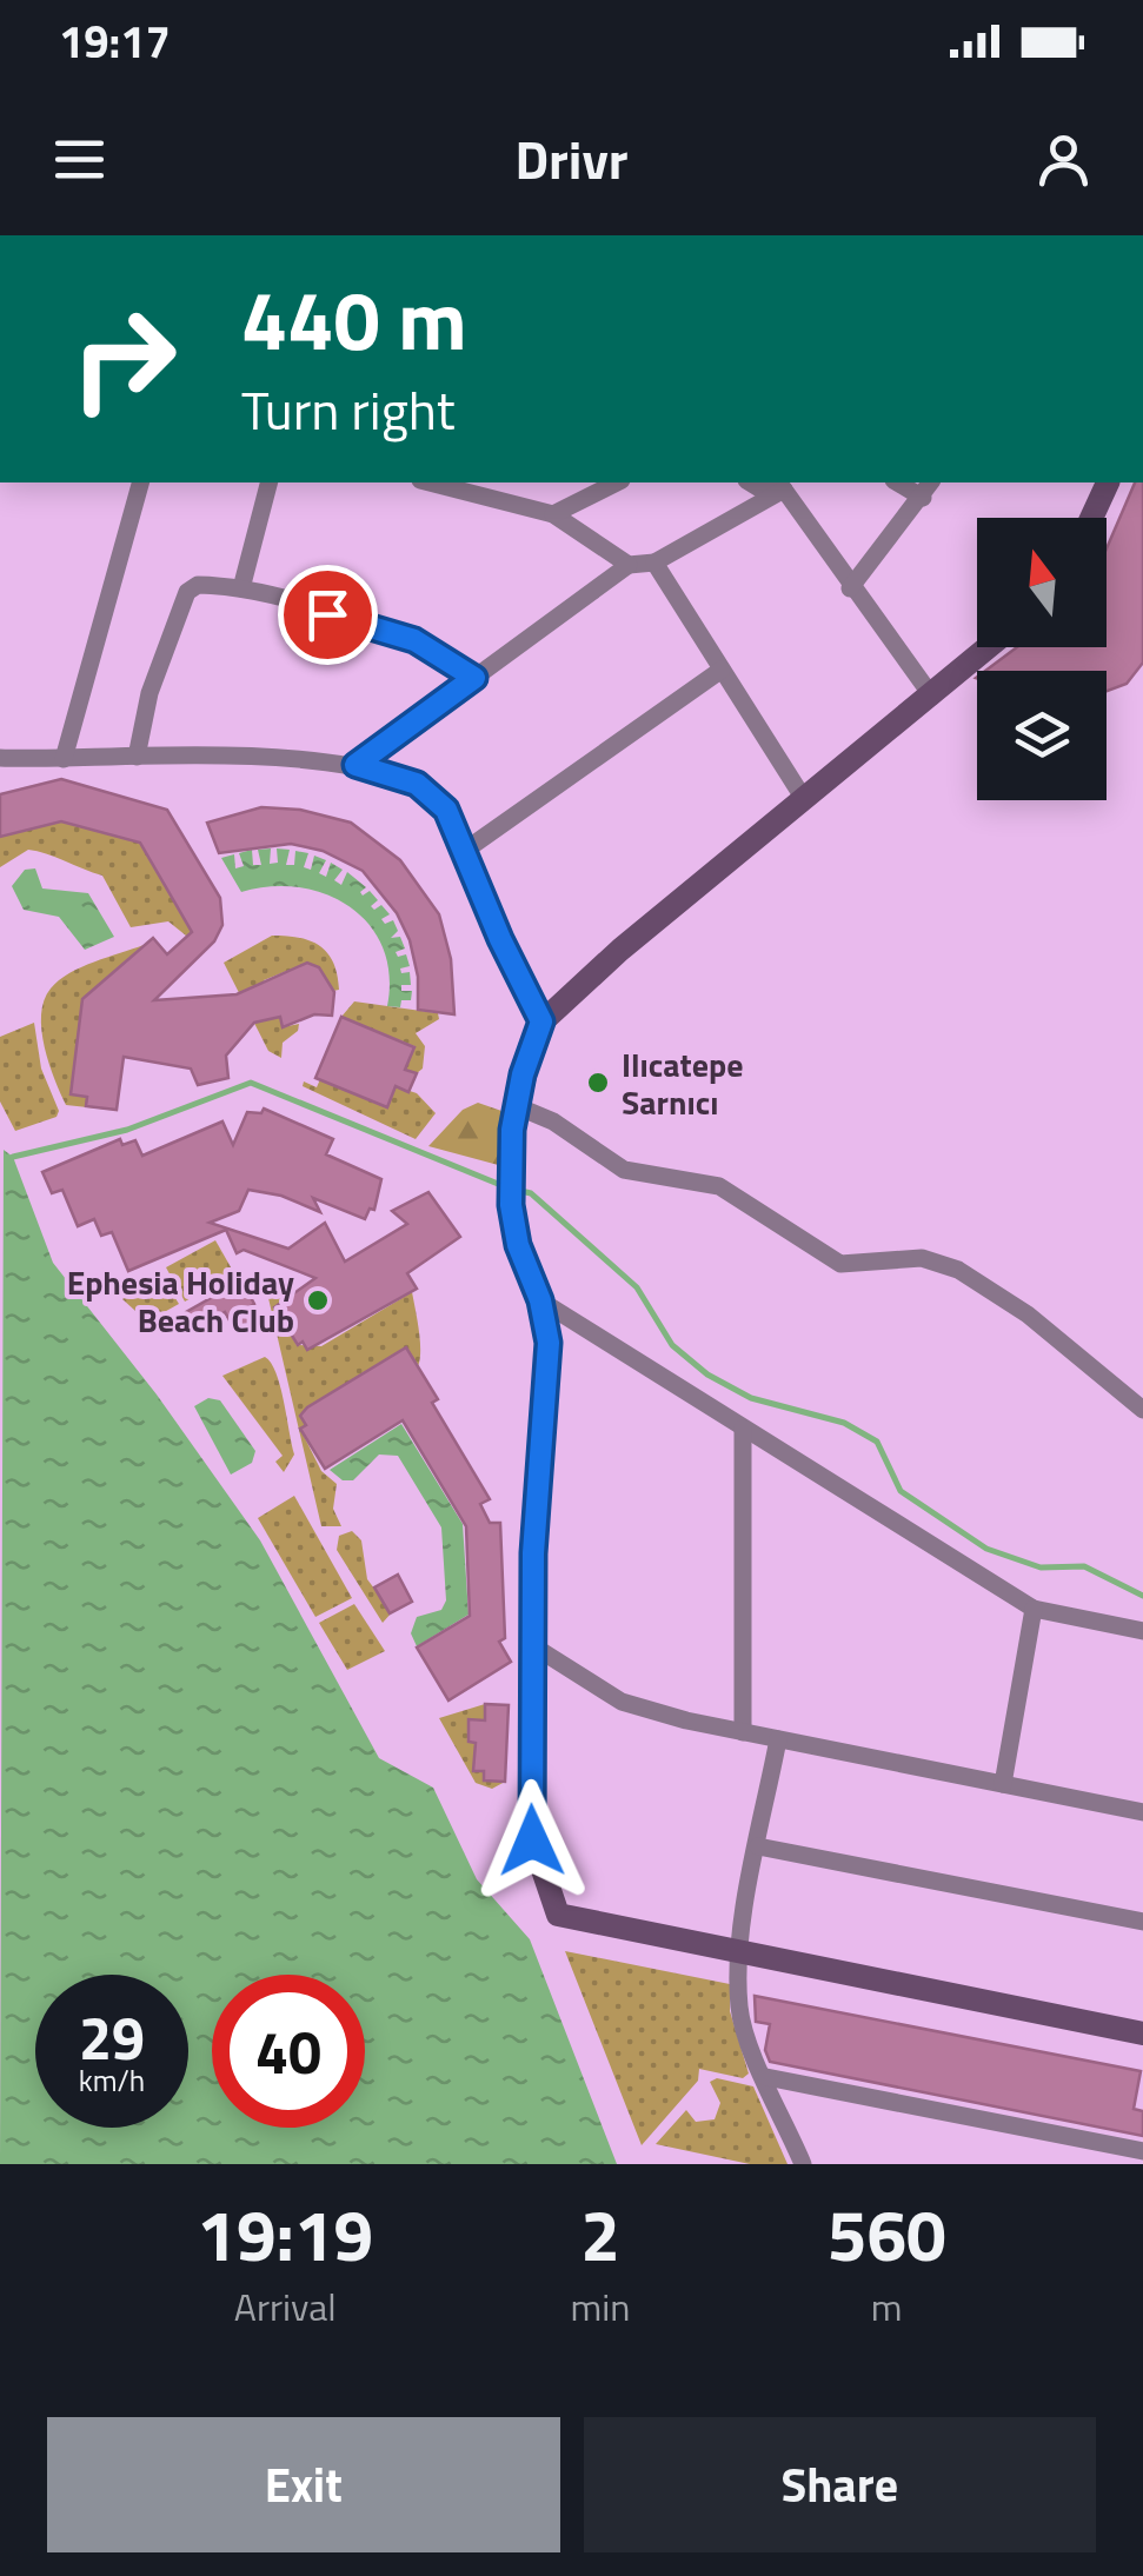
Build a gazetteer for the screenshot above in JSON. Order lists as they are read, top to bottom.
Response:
{
  "places": ["Ilıcatepe Sarnıcı", "Ephesia Holiday Beach Club"],
  "north": "top",
  "page": {
    "status": "19:17",
    "header": "Drivr",
    "turn": ["440 m", "Turn right"],
    "speed": "29 km/h",
    "limit": "40",
    "eta": [
      "19:19",
      "Arrival",
      "2",
      "min",
      "560",
      "m"
    ],
    "buttons": ["Exit", "Share"]
  }
}
